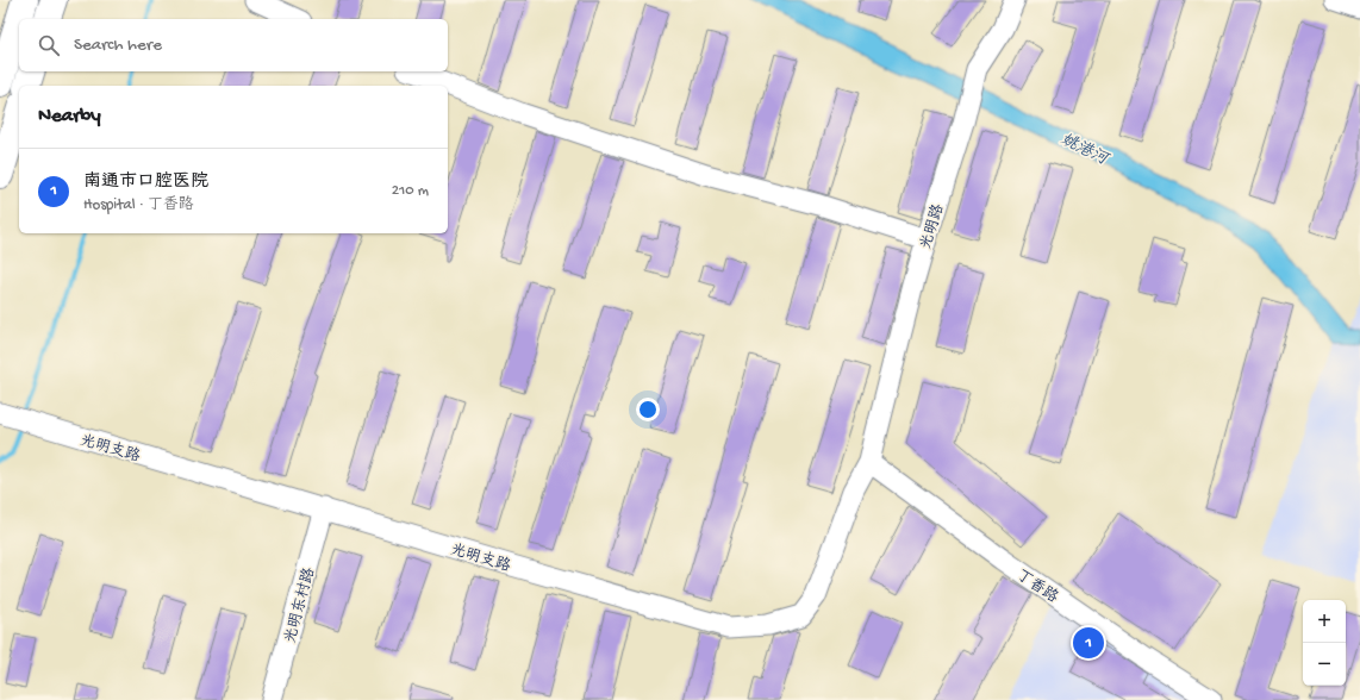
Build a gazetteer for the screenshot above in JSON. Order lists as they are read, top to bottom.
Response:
{
  "streets": {
    "street": [
      "光明路",
      "光明支路",
      "丁香路",
      "光明东村路"
    ]
  },
  "crossings": [
    ["光明路", "光明支路"],
    ["光明路", "丁香路"],
    ["光明支路", "丁香路"],
    ["光明支路", "光明东村路"]
  ],
  "water": ["姚港河"],
  "page": {
    "search": "Search here",
    "heading": "Nearby",
    "list": [
      {
        "mark": "1",
        "name": "南通市口腔医院",
        "note": "Hospital · 丁香路",
        "value": "210 m"
      }
    ],
    "map_buttons": ["+", "−"],
    "pins": "1"
  }
}
